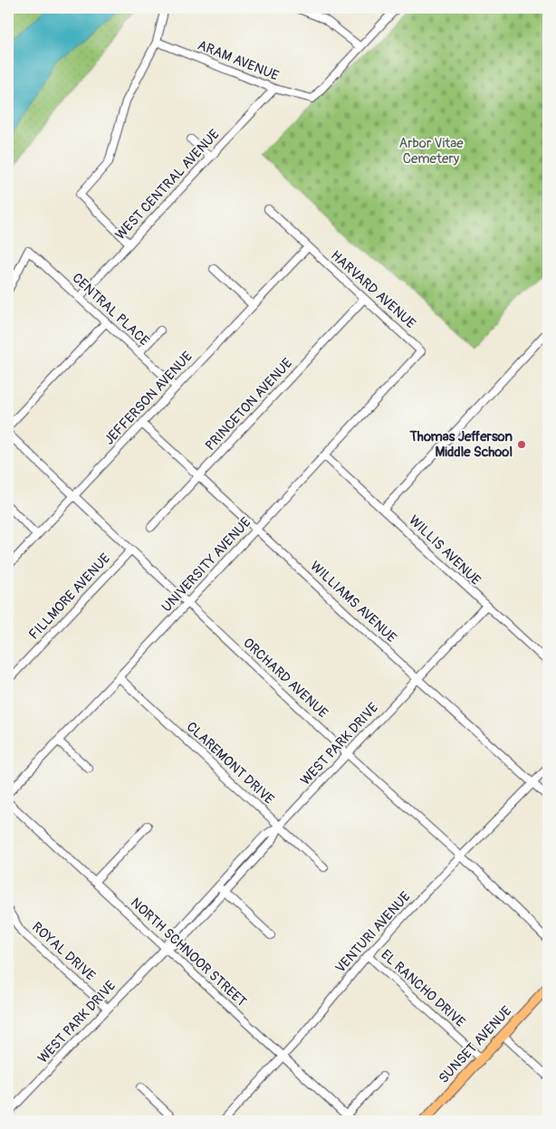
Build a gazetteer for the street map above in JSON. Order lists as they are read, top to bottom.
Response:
{
  "streets": {
    "main road": ["SUNSET AVENUE"],
    "street": [
      "ARAM AVENUE",
      "WEST CENTRAL AVENUE",
      "HARVARD AVENUE",
      "CENTRAL PLACE",
      "JEFFERSON AVENUE",
      "PRINCETON AVENUE",
      "WILLIS AVENUE",
      "UNIVERSITY AVENUE",
      "FILLMORE AVENUE",
      "WILLIAMS AVENUE",
      "ORCHARD AVENUE",
      "WEST PARK DRIVE",
      "CLAREMONT DRIVE",
      "VENTURI AVENUE",
      "ROYAL DRIVE",
      "NORTH SCHNOOR STREET",
      "EL RANCHO DRIVE"
    ]
  },
  "crossings": [
    ["ARAM AVENUE", "WEST CENTRAL AVENUE"],
    ["WEST CENTRAL AVENUE", "CENTRAL PLACE"],
    ["HARVARD AVENUE", "JEFFERSON AVENUE"],
    ["HARVARD AVENUE", "PRINCETON AVENUE"],
    ["HARVARD AVENUE", "UNIVERSITY AVENUE"],
    ["CENTRAL PLACE", "JEFFERSON AVENUE"],
    ["JEFFERSON AVENUE", "WILLIAMS AVENUE"],
    ["JEFFERSON AVENUE", "ORCHARD AVENUE"],
    ["PRINCETON AVENUE", "WILLIAMS AVENUE"],
    ["WILLIS AVENUE", "UNIVERSITY AVENUE"],
    ["WILLIS AVENUE", "WEST PARK DRIVE"],
    ["UNIVERSITY AVENUE", "WILLIAMS AVENUE"],
    ["UNIVERSITY AVENUE", "ORCHARD AVENUE"],
    ["UNIVERSITY AVENUE", "CLAREMONT DRIVE"],
    ["FILLMORE AVENUE", "ORCHARD AVENUE"],
    ["WILLIAMS AVENUE", "WEST PARK DRIVE"],
    ["WILLIAMS AVENUE", "VENTURI AVENUE"],
    ["ORCHARD AVENUE", "WEST PARK DRIVE"],
    ["ORCHARD AVENUE", "VENTURI AVENUE"],
    ["WEST PARK DRIVE", "CLAREMONT DRIVE"],
    ["WEST PARK DRIVE", "ROYAL DRIVE"],
    ["WEST PARK DRIVE", "NORTH SCHNOOR STREET"],
    ["VENTURI AVENUE", "NORTH SCHNOOR STREET"],
    ["VENTURI AVENUE", "EL RANCHO DRIVE"],
    ["EL RANCHO DRIVE", "SUNSET AVENUE"]
  ],
  "parks": ["Arbor Vitae Cemetery"],
  "places": ["Thomas Jefferson Middle School"]
}
